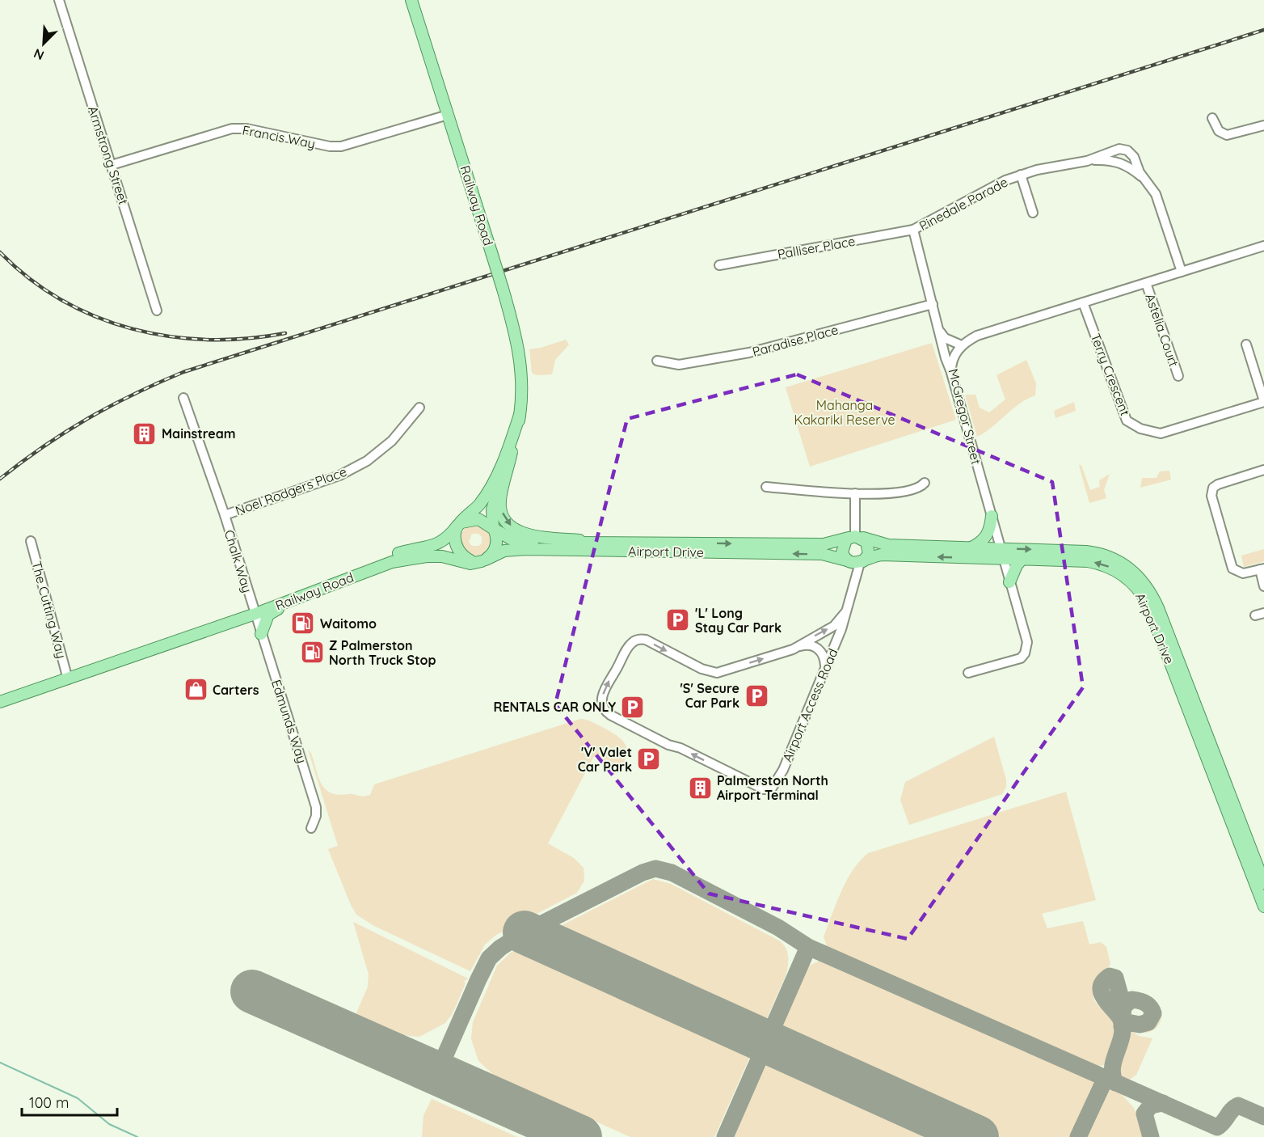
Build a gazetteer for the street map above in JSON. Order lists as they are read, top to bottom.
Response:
{
  "streets": {
    "main road": ["Railway Road", "Airport Drive"],
    "street": [
      "Francis Way",
      "Armstrong Street",
      "Pinedale Parade",
      "Palliser Place",
      "Astelia Court",
      "Paradise Place",
      "Terry Crescent",
      "McGregor Street",
      "Noel Rodgers Place",
      "Chalk Way",
      "The Cutting Way",
      "Airport Access Road",
      "Edmunds Way"
    ]
  },
  "crossings": [
    ["Francis Way", "Armstrong Street"],
    ["Francis Way", "Railway Road"],
    ["Pinedale Parade", "Palliser Place"],
    ["Pinedale Parade", "Paradise Place"],
    ["Pinedale Parade", "McGregor Street"],
    ["Railway Road", "Airport Drive"],
    ["Railway Road", "Chalk Way"],
    ["Railway Road", "The Cutting Way"],
    ["Railway Road", "Edmunds Way"],
    ["McGregor Street", "Airport Drive"],
    ["Noel Rodgers Place", "Chalk Way"],
    ["Airport Drive", "Airport Access Road"],
    ["Chalk Way", "Edmunds Way"]
  ],
  "parks": ["Mahanga Kakariki Reserve"],
  "places": {
    "building": ["Mainstream", "Palmerston North Airport Terminal"],
    "parking": [
      "'L' Long Stay Car Park",
      "'S' Secure Car Park",
      "RENTALS CAR ONLY",
      "'V' Valet Car Park"
    ],
    "fuel station": ["Waitomo", "Z Palmerston North Truck Stop"],
    "shop": ["Carters"]
  },
  "scale_bar": "100 m",
  "north": "bottom left"
}
